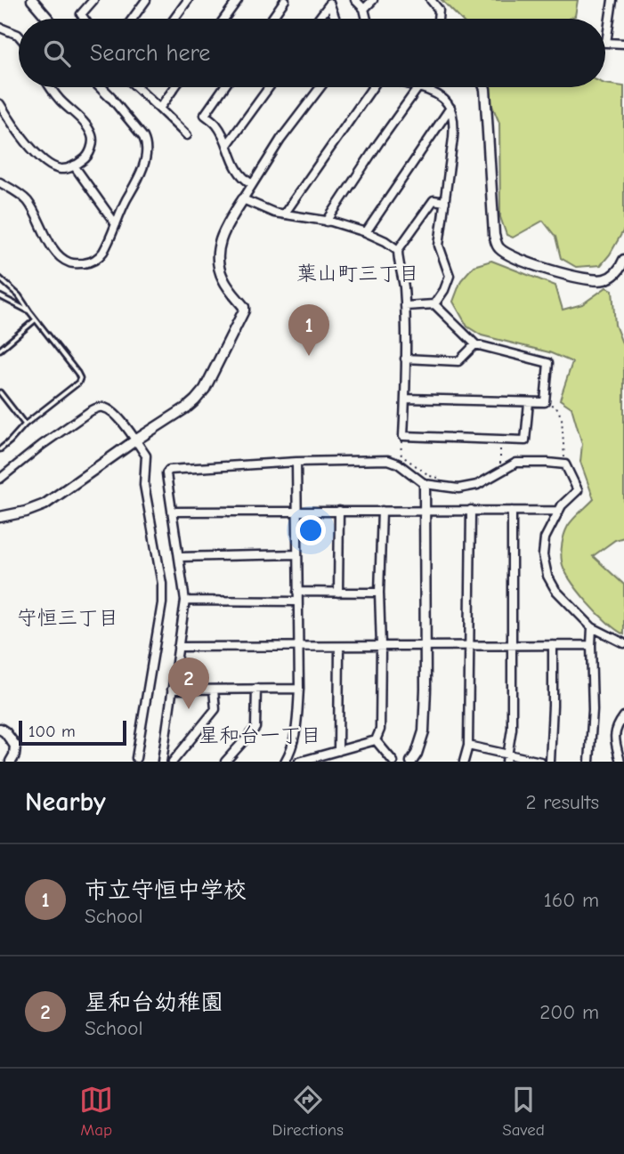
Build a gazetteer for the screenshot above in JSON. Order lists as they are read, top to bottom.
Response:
{
  "districts": ["葉山町三丁目", "守恒三丁目", "星和台一丁目"],
  "scale_bar": "100 m",
  "page": {
    "search": "Search here",
    "pins": ["1", "2"],
    "scale": "100 m",
    "heading": ["Nearby", "2 results"],
    "list": [
      {
        "mark": "1",
        "name": "市立守恒中学校",
        "note": "School",
        "value": "160 m"
      },
      {
        "mark": "2",
        "name": "星和台幼稚園",
        "note": "School",
        "value": "200 m"
      }
    ],
    "nav": ["Map", "Directions", "Saved"]
  }
}
